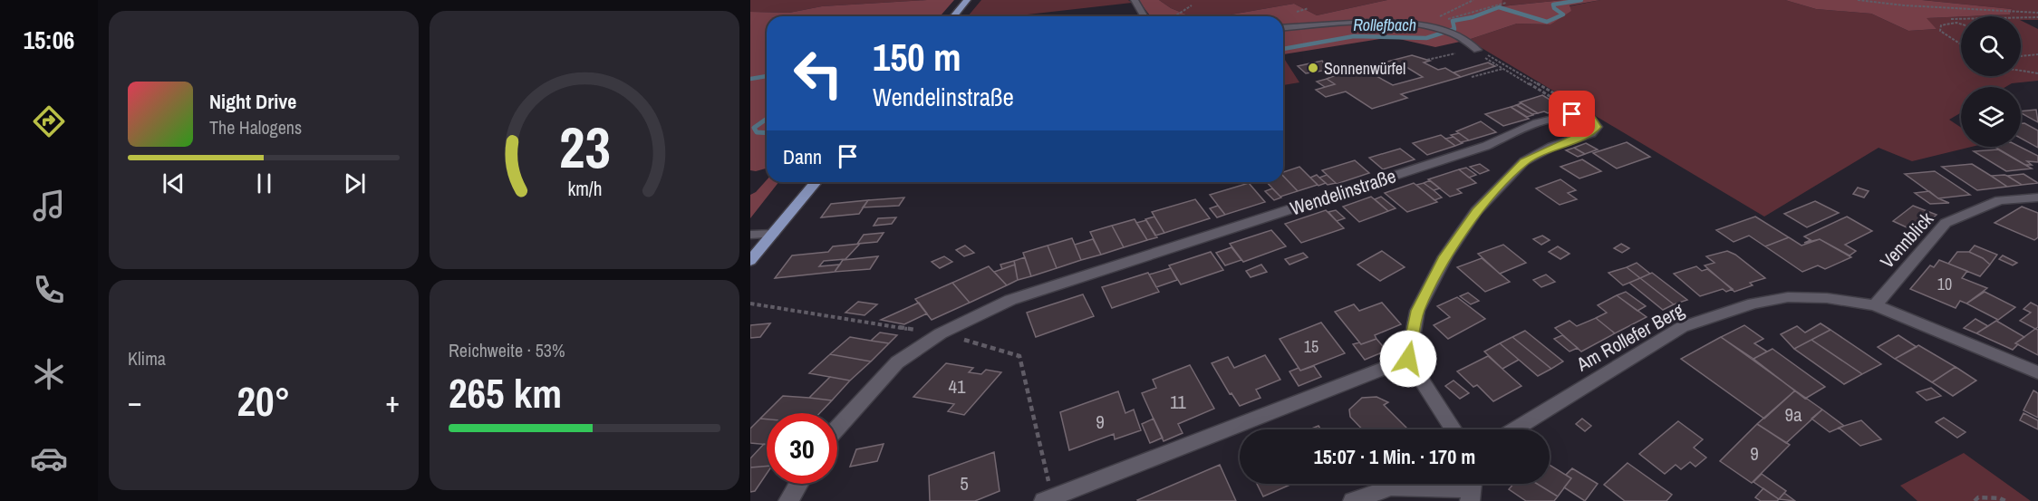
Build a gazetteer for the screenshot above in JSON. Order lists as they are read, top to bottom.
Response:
{
  "streets": {
    "street": ["Wendelinstraße", "Vennblick", "Am Rollefer Berg"]
  },
  "crossings": [
    ["Vennblick", "Am Rollefer Berg"]
  ],
  "water": ["Rollefbach"],
  "places": ["Sonnenwürfel"],
  "house_numbers": [
    "10",
    "15",
    "41",
    "11",
    "9a",
    "9",
    "9",
    "5"
  ],
  "page": {
    "tabs": "15:06",
    "turn": ["150 m", "Wendelinstraße"],
    "song": ["Night Drive", "The Halogens"],
    "then": "Dann",
    "tile": [
      "Klima",
      ["Reichweite · 53%", "265 km"]
    ],
    "heat": ["−", "20°", "+"],
    "limit": "30",
    "trip": "15:07 · 1 Min. · 170 m",
    "gauge": ["23", "km/h"]
  }
}
